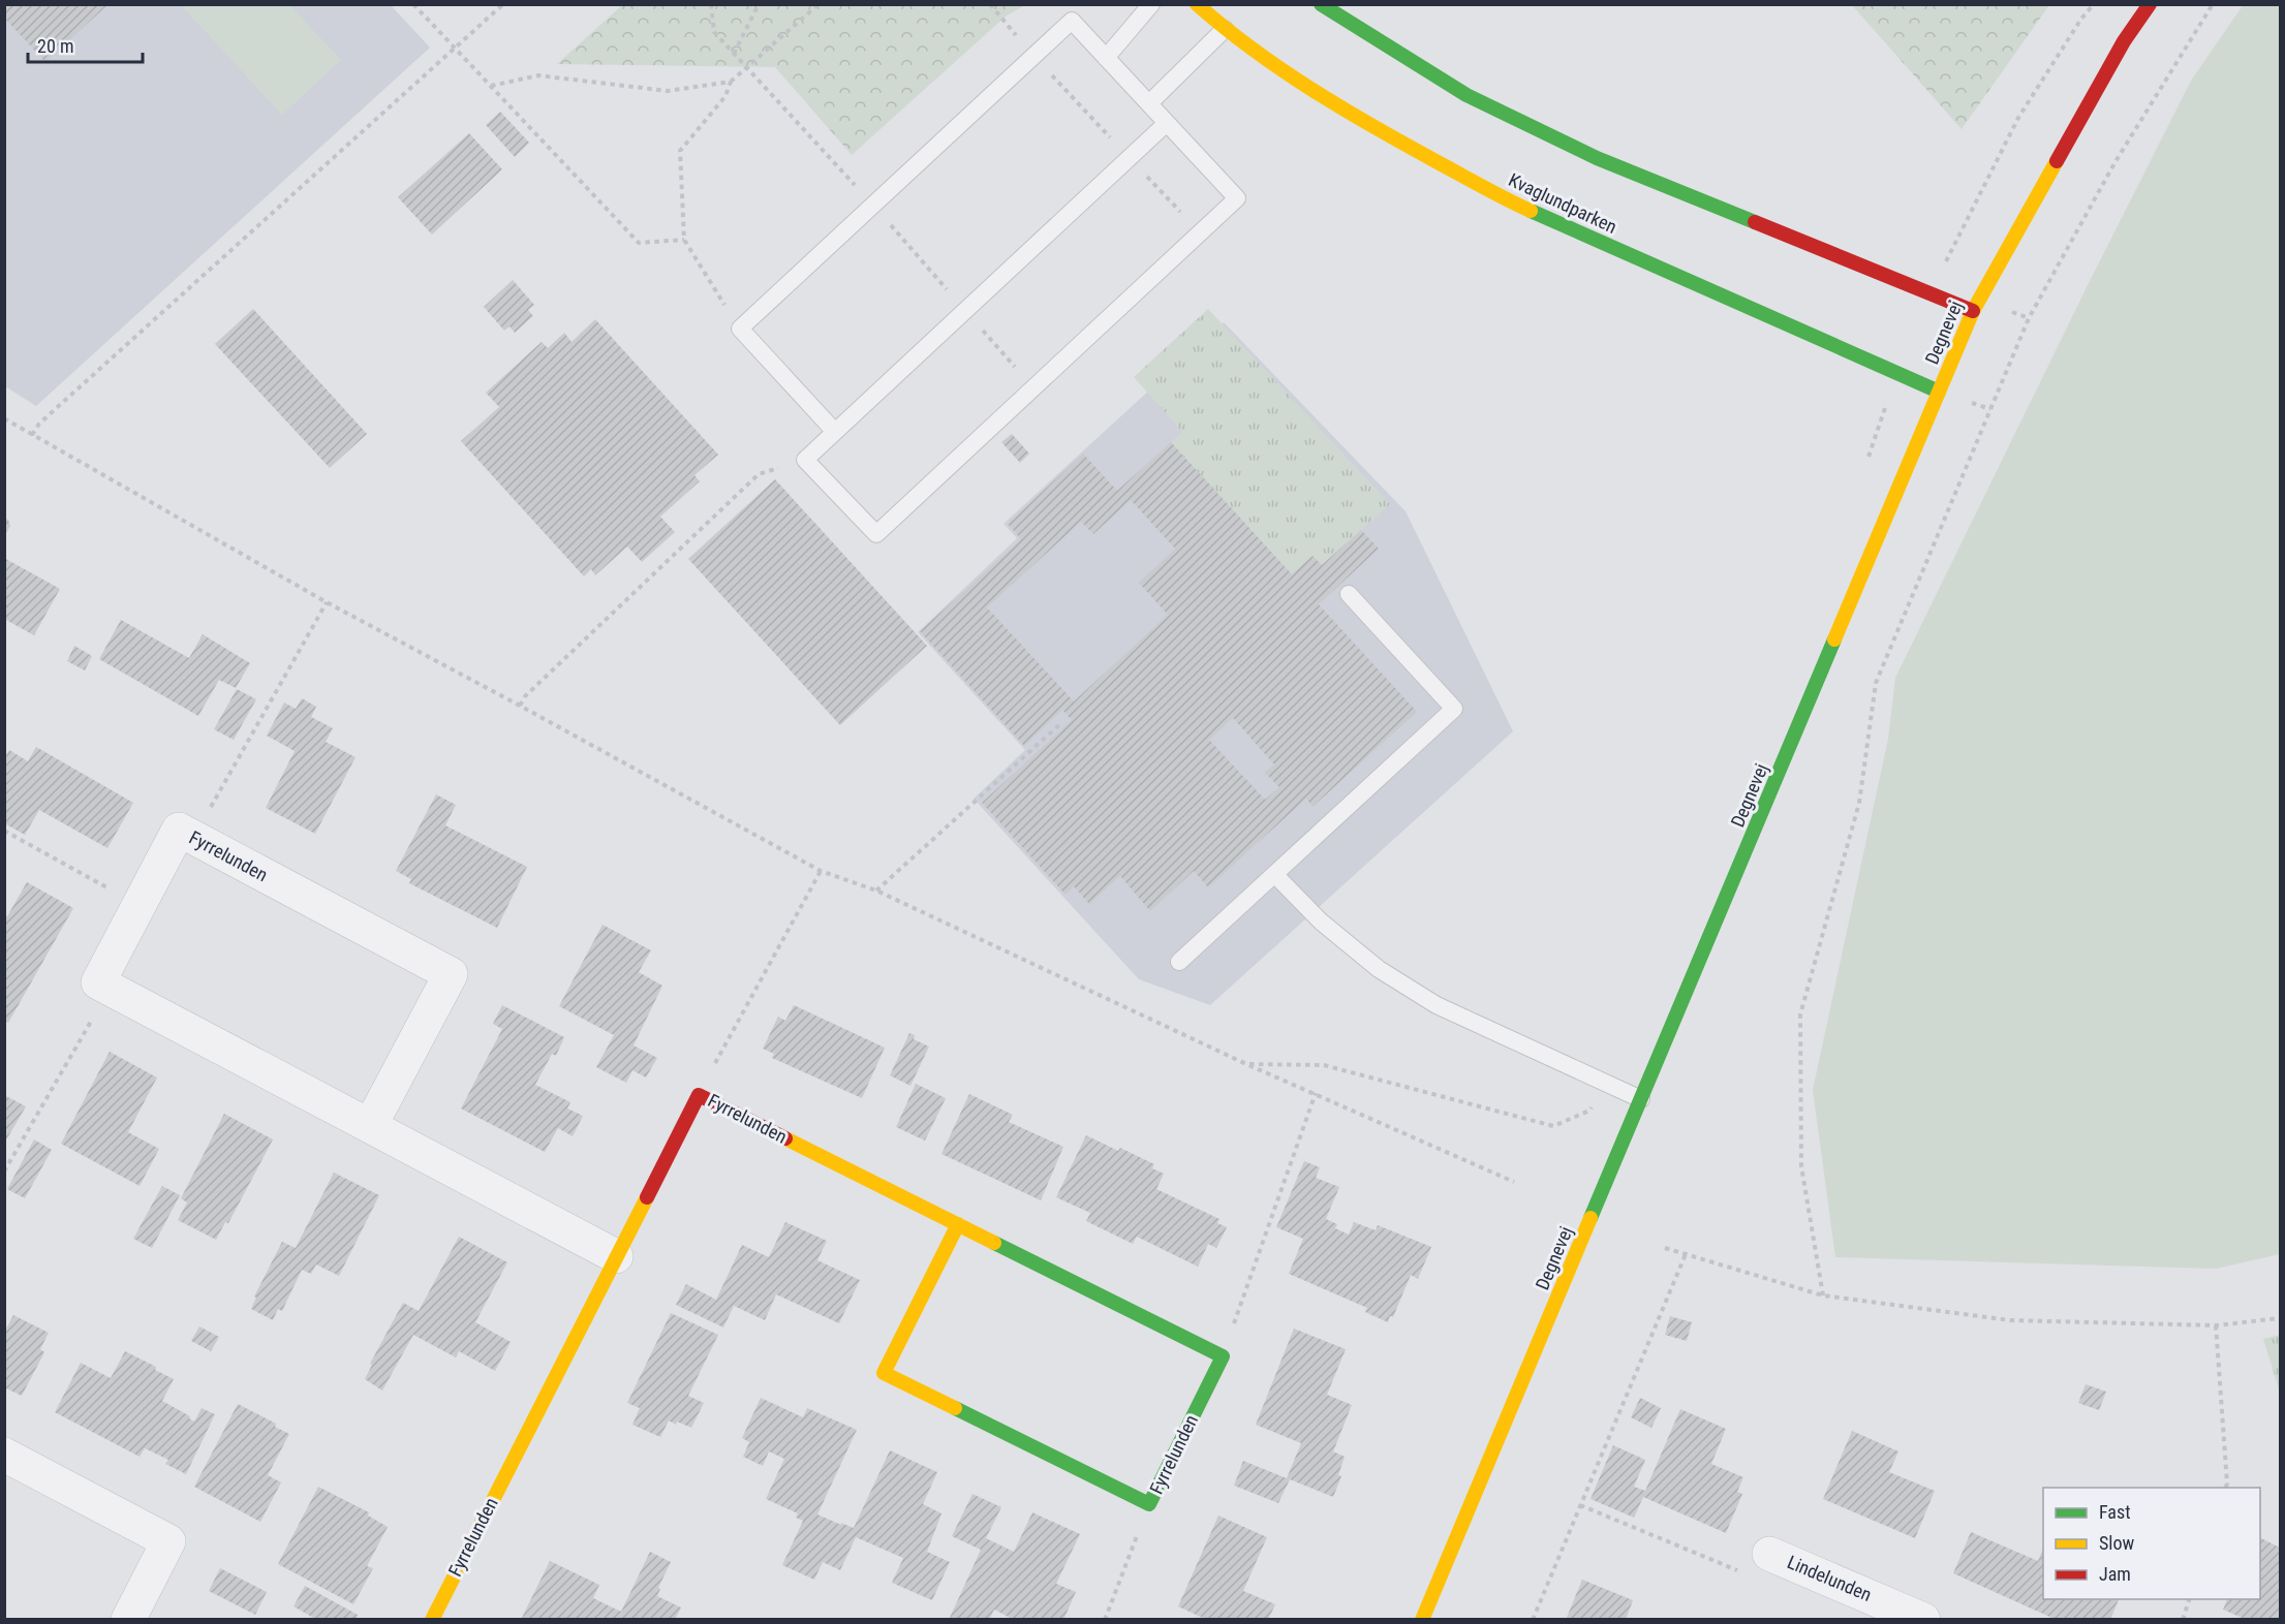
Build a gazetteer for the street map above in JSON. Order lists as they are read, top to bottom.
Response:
{
  "streets": {
    "street": [
      "Kvaglundparken",
      "Degnevej",
      "Fyrrelunden",
      "Lindelunden"
    ]
  },
  "crossings": [
    ["Kvaglundparken", "Degnevej"]
  ],
  "legend": ["Fast", "Slow", "Jam"],
  "scale_bar": "20 m"
}
